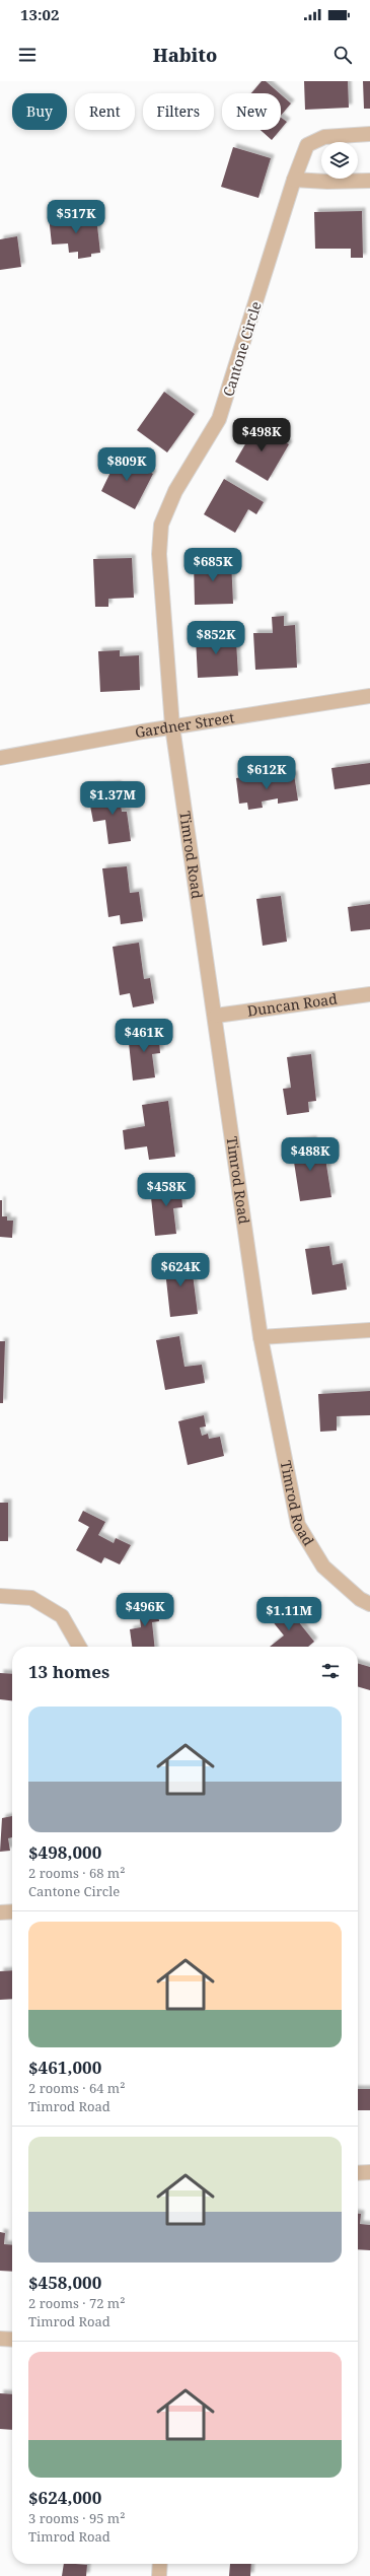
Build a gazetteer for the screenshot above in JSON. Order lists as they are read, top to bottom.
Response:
{
  "streets": {
    "street": [
      "Cantone Circle",
      "Gardner Street",
      "Timrod Road",
      "Duncan Road"
    ]
  },
  "crossings": [
    ["Cantone Circle", "Gardner Street"],
    ["Cantone Circle", "Timrod Road"],
    ["Gardner Street", "Timrod Road"],
    ["Timrod Road", "Duncan Road"]
  ],
  "page": {
    "status": "13:02",
    "header": "Habito",
    "chip": [
      "Buy",
      "Rent",
      "Filters",
      "New"
    ],
    "price": [
      "$517K",
      "$498K",
      "$809K",
      "$685K",
      "$852K",
      "$612K",
      "$1.37M",
      "$461K",
      "$488K",
      "$458K",
      "$624K",
      "$496K",
      "$1.11M"
    ],
    "heading": "13 homes",
    "list": [
      {
        "name": "$498,000",
        "note": "2 rooms · 68 m² · Cantone Circle"
      },
      {
        "name": "$461,000",
        "note": "2 rooms · 64 m² · Timrod Road"
      },
      {
        "name": "$458,000",
        "note": "2 rooms · 72 m² · Timrod Road"
      },
      {
        "name": "$624,000",
        "note": "3 rooms · 95 m² · Timrod Road"
      }
    ]
  }
}
